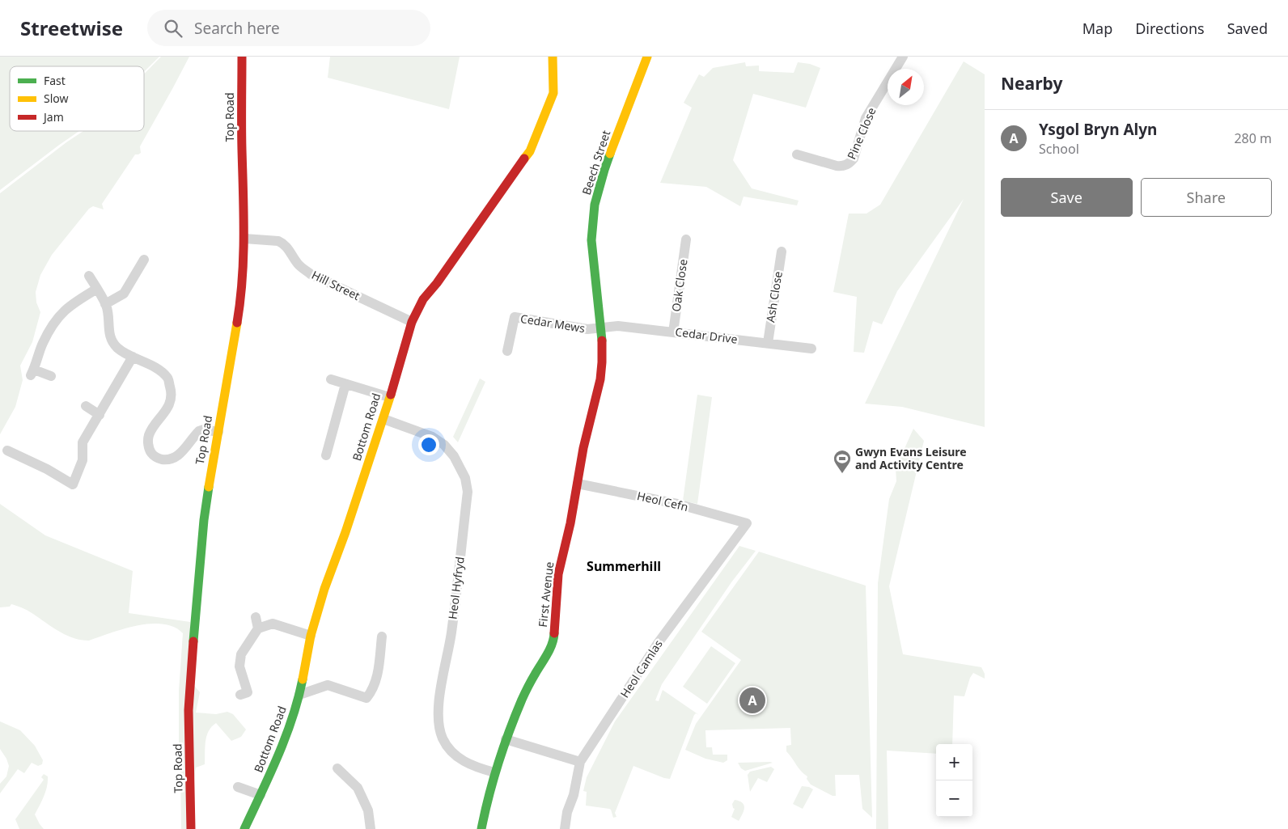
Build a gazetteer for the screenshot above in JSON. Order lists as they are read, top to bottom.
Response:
{
  "streets": {
    "street": [
      "Top Road",
      "Pine Close",
      "Beech Street",
      "Hill Street",
      "Oak Close",
      "Ash Close",
      "Cedar Mews",
      "Cedar Drive",
      "Bottom Road",
      "Heol Cefn",
      "Heol Hyfryd",
      "First Avenue",
      "Heol Camlas"
    ]
  },
  "crossings": [
    ["Top Road", "Hill Street"],
    ["Beech Street", "Cedar Mews"],
    ["Beech Street", "Cedar Drive"],
    ["Beech Street", "First Avenue"],
    ["Hill Street", "Bottom Road"],
    ["Oak Close", "Cedar Drive"],
    ["Ash Close", "Cedar Drive"],
    ["Cedar Mews", "Cedar Drive"],
    ["Cedar Mews", "First Avenue"],
    ["Cedar Drive", "First Avenue"],
    ["Bottom Road", "Heol Hyfryd"],
    ["Heol Cefn", "First Avenue"],
    ["Heol Cefn", "Heol Camlas"],
    ["Heol Hyfryd", "First Avenue"]
  ],
  "districts": ["Summerhill"],
  "places": {
    "sports": ["Gwyn Evans Leisure and Activity Centre"]
  },
  "legend": ["Fast", "Slow", "Jam"],
  "north": "top right",
  "page": {
    "header": "Streetwise",
    "search": "Search here",
    "nav": ["Map", "Directions", "Saved"],
    "heading": "Nearby",
    "list": [
      {
        "mark": "A",
        "name": "Ysgol Bryn Alyn",
        "note": "School",
        "value": "280 m"
      }
    ],
    "buttons": ["Save", "Share"],
    "pins": "A",
    "map_buttons": ["+", "−"]
  }
}
